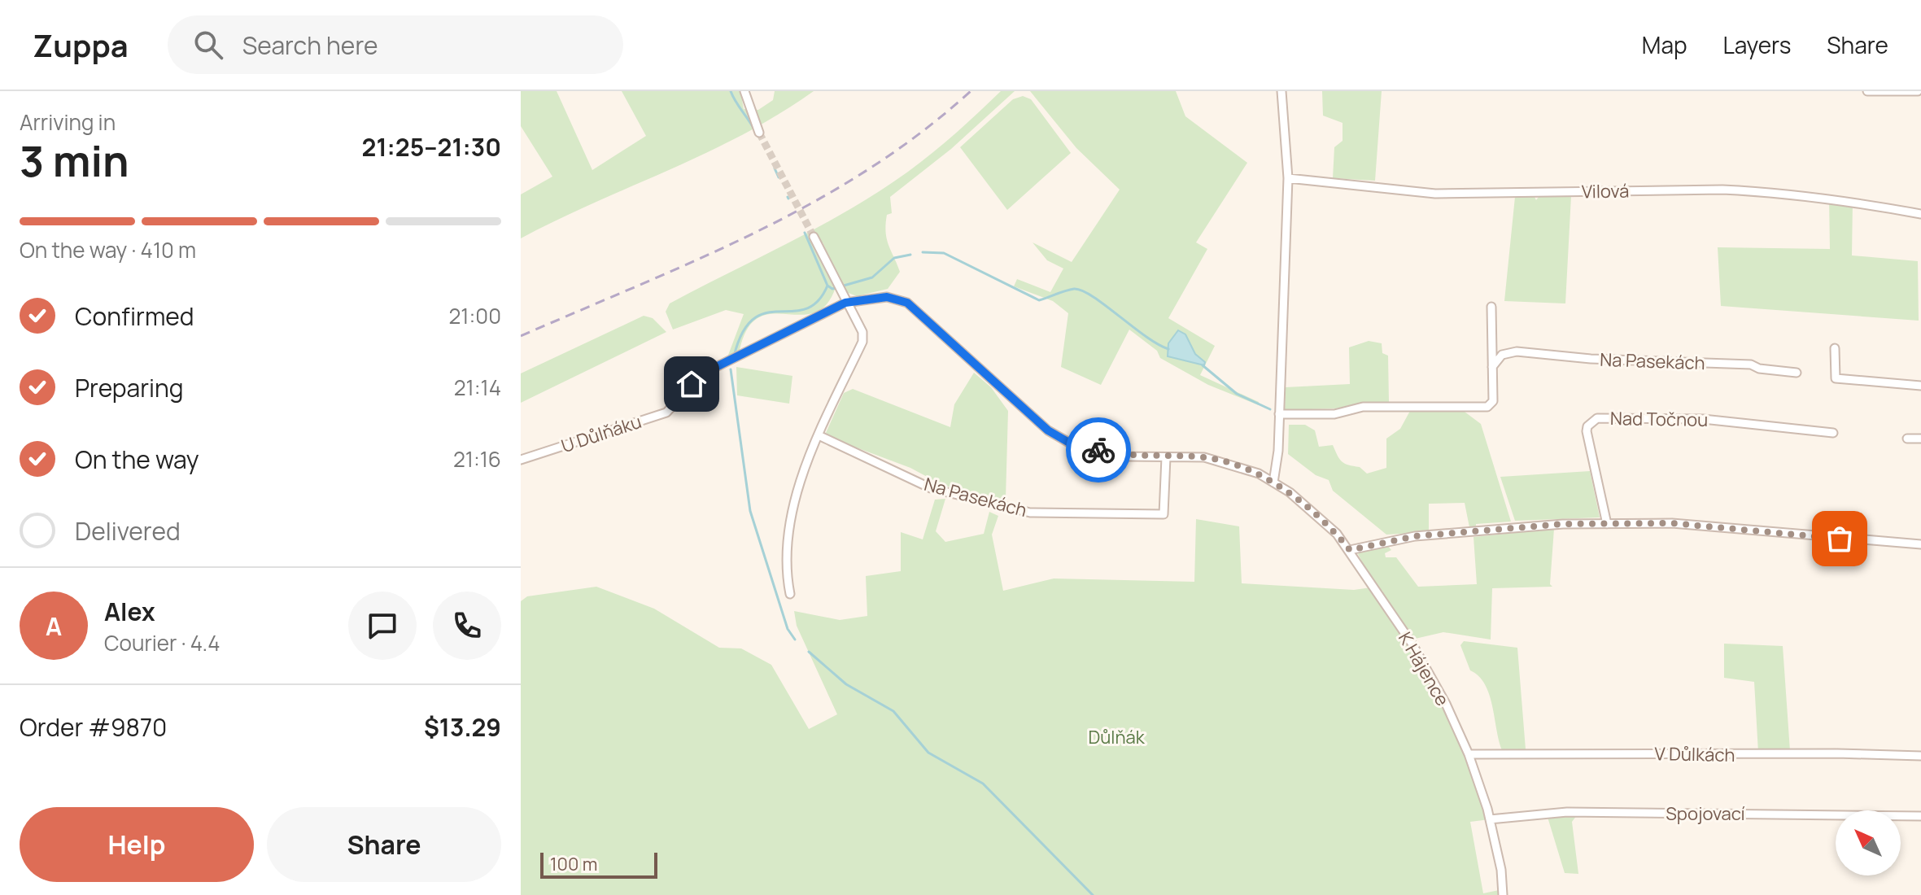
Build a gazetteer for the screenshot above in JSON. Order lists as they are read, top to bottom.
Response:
{
  "streets": {
    "street": [
      "Vilová",
      "Na Pasekách",
      "Nad Točnou",
      "U Důlňáku",
      "K Hájence",
      "V Důlkách",
      "Spojovací"
    ]
  },
  "crossings": [
    ["K Hájence", "V Důlkách"],
    ["K Hájence", "Spojovací"]
  ],
  "parks": ["Důlňák"],
  "scale_bar": "100 m",
  "north": "top left",
  "page": {
    "header": "Zuppa",
    "search": "Search here",
    "nav": ["Map", "Layers", "Share"],
    "heading": ["3 min", "Arriving in", "21:25–21:30"],
    "panel": [
      "Alex",
      "Courier · 4.4",
      "Order #9870",
      "$13.29"
    ],
    "bar": "On the way · 410 m",
    "list": [
      ["Confirmed", "21:00"],
      ["Preparing", "21:14"],
      ["On the way", "21:16"],
      "Delivered"
    ],
    "round": "A",
    "buttons": ["Help", "Share"],
    "scale": "100 m"
  }
}
